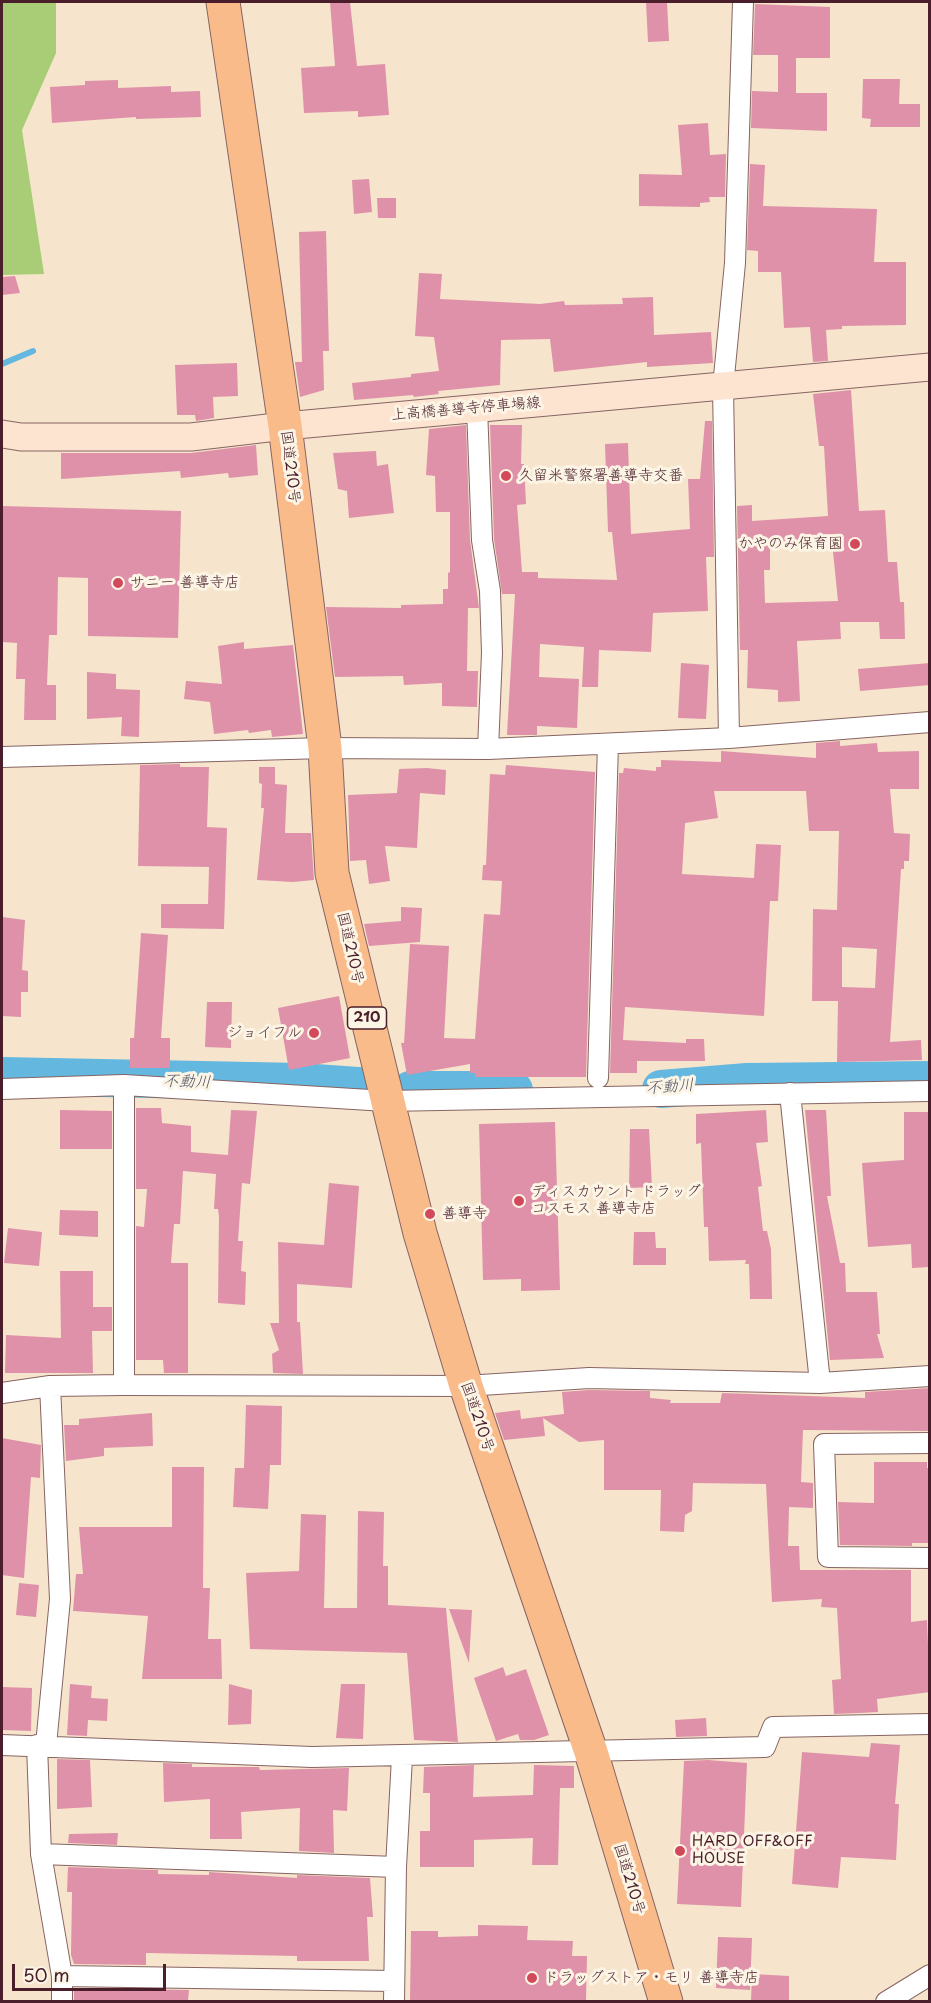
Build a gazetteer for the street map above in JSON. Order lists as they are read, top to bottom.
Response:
{
  "streets": {
    "highway": ["国道210号", "210"],
    "main road": ["上高橋善導寺停車場線"]
  },
  "crossings": [
    ["上高橋善導寺停車場線", "国道210号"]
  ],
  "water": ["不動川"],
  "places": [
    "久留米警察署善導寺交番",
    "かやのみ保育園",
    "サニー 善導寺店",
    "ジョイフル",
    "ディスカウント ドラッグ コスモス 善導寺店",
    "善導寺",
    "HARD OFF&OFF HOUSE",
    "ドラッグストア・モリ 善導寺店"
  ],
  "scale_bar": "50 m"
}
